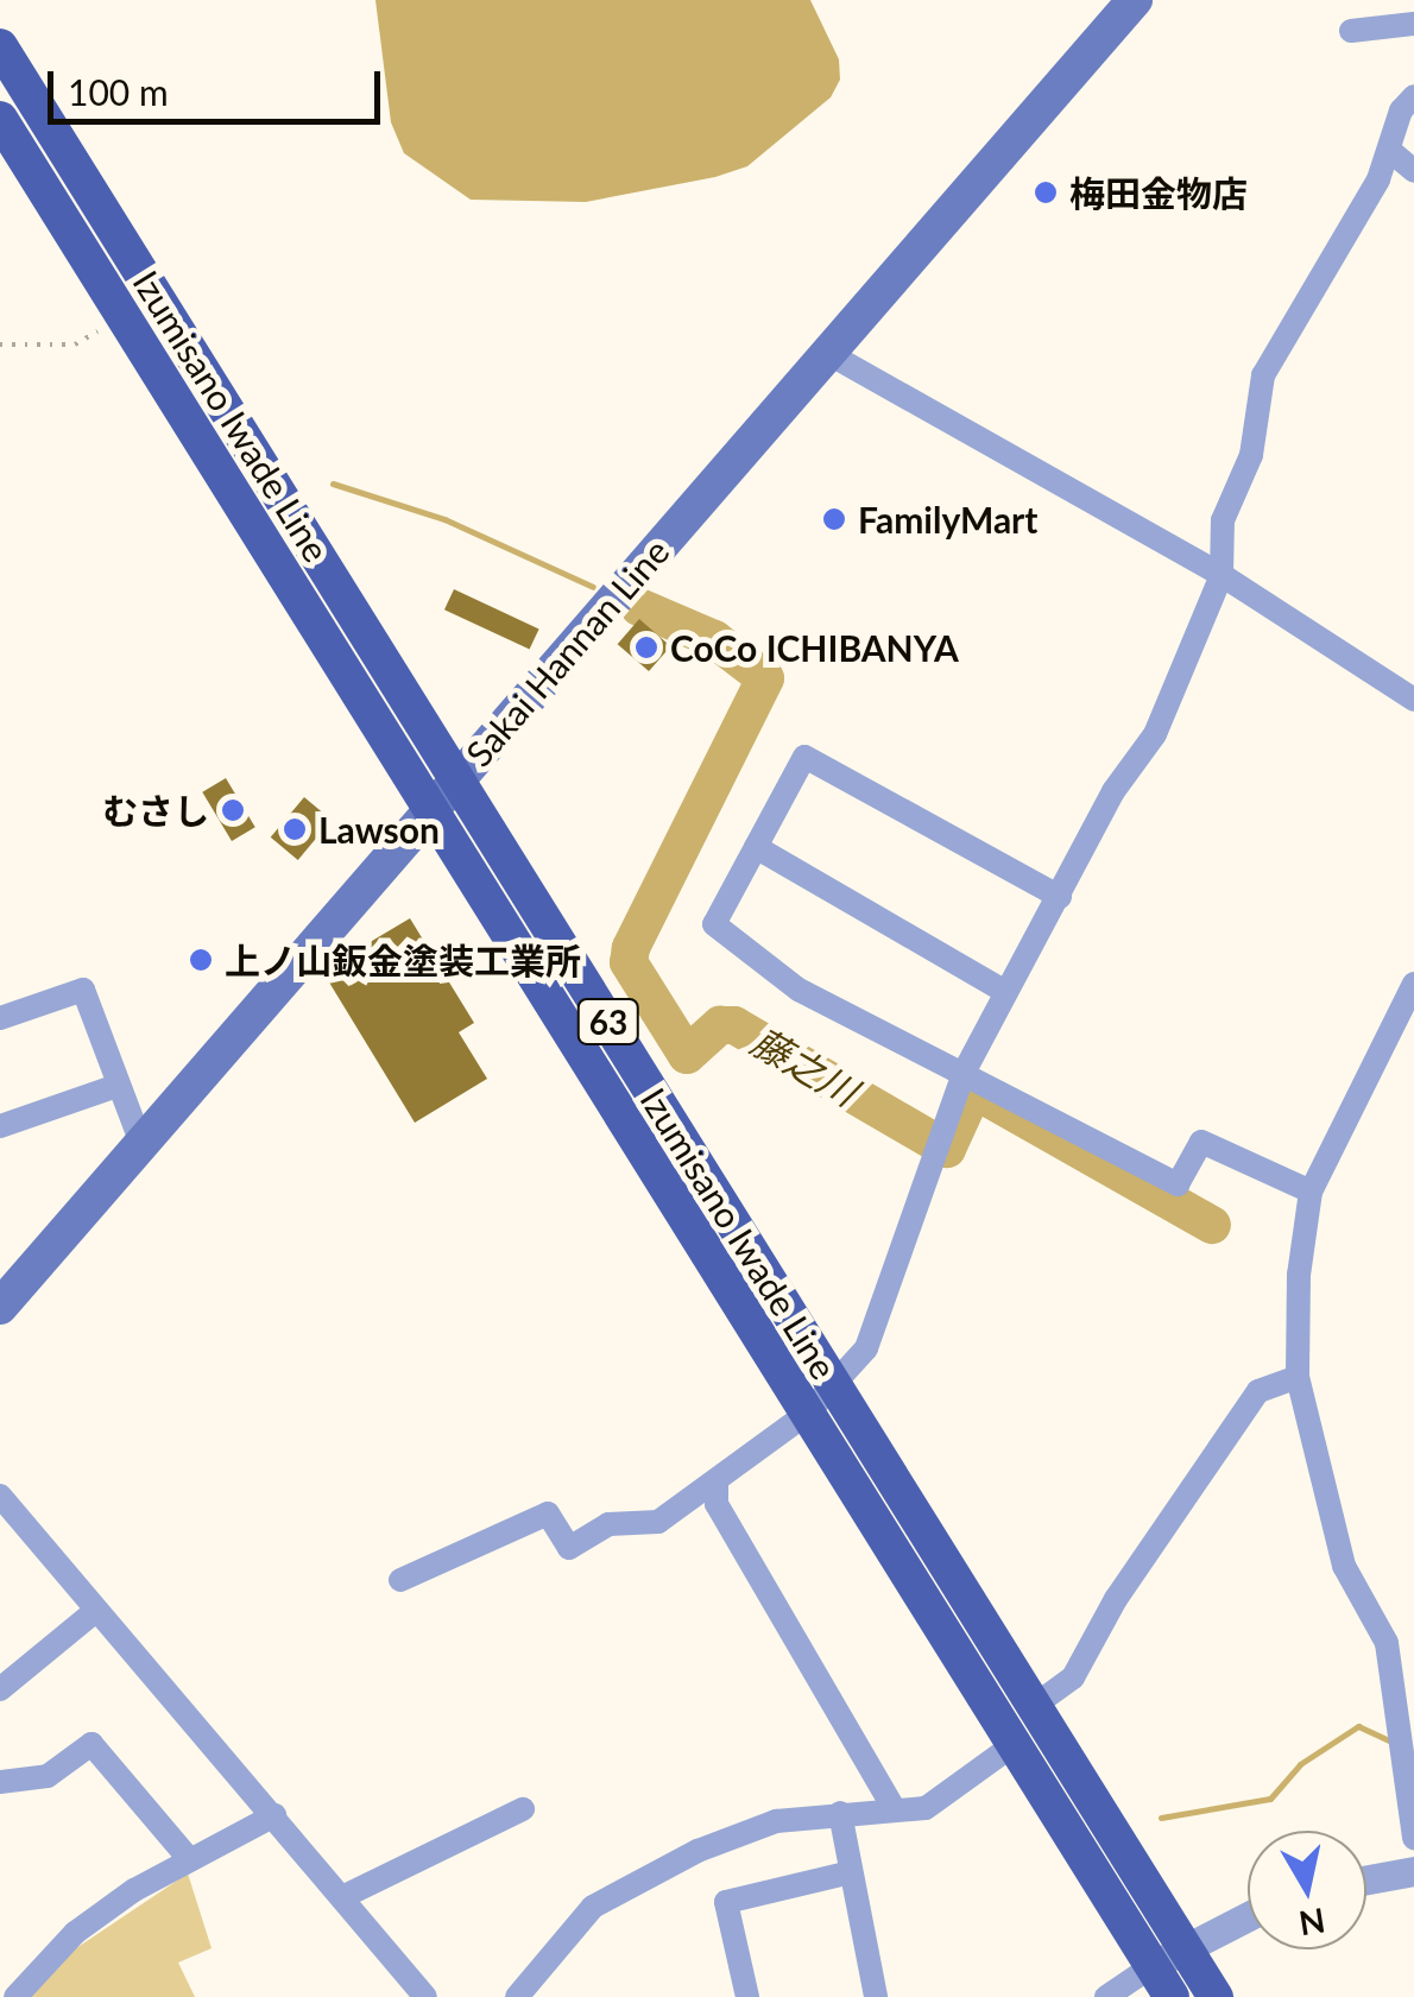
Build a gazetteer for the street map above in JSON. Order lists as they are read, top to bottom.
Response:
{
  "streets": {
    "main road": ["Izumisano Iwade Line", "Sakai Hannan Line", "63"]
  },
  "crossings": [
    ["Izumisano Iwade Line", "Sakai Hannan Line"]
  ],
  "water": ["藤之川"],
  "places": [
    "梅田金物店",
    "FamilyMart",
    "CoCo ICHIBANYA",
    "むさし",
    "Lawson",
    "上ノ山鈑金塗装工業所"
  ],
  "scale_bar": "100 m",
  "north": "bottom"
}
